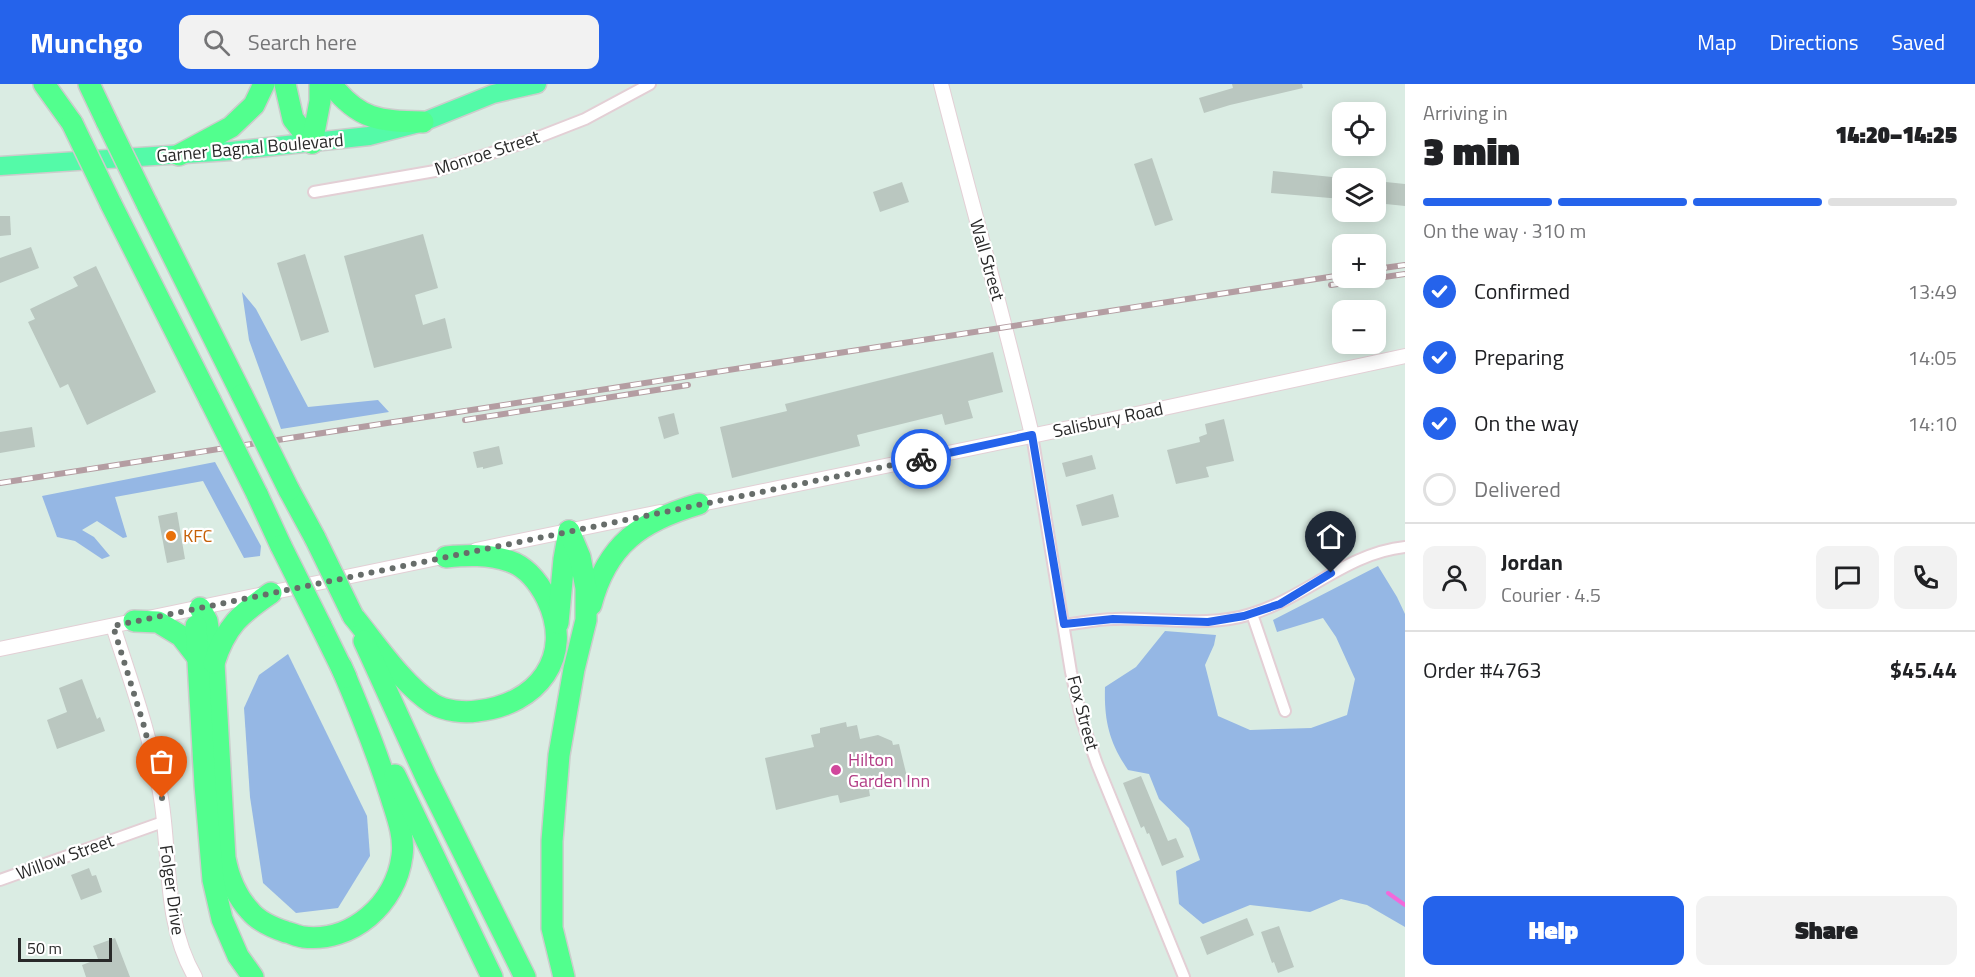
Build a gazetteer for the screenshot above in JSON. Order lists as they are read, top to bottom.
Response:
{
  "streets": {
    "highway": ["Garner Bagnal Boulevard"],
    "street": [
      "Monroe Street",
      "Wall Street",
      "Salisbury Road",
      "Fox Street",
      "Willow Street",
      "Folger Drive"
    ]
  },
  "crossings": [
    ["Wall Street", "Salisbury Road"],
    ["Wall Street", "Fox Street"],
    ["Salisbury Road", "Fox Street"],
    ["Salisbury Road", "Folger Drive"],
    ["Willow Street", "Folger Drive"]
  ],
  "places": ["KFC", "Hilton Garden Inn"],
  "scale_bar": "50 m",
  "page": {
    "header": "Munchgo",
    "search": "Search here",
    "nav": ["Map", "Directions", "Saved"],
    "heading": ["3 min", "Arriving in", "14:20–14:25"],
    "panel": [
      "Jordan",
      "Courier · 4.5",
      "Order #4763",
      "$45.44"
    ],
    "map_buttons": ["+", "−"],
    "bar": "On the way · 310 m",
    "list": [
      ["Confirmed", "13:49"],
      ["Preparing", "14:05"],
      ["On the way", "14:10"],
      "Delivered"
    ],
    "buttons": ["Help", "Share"],
    "scale": "50 m"
  }
}
